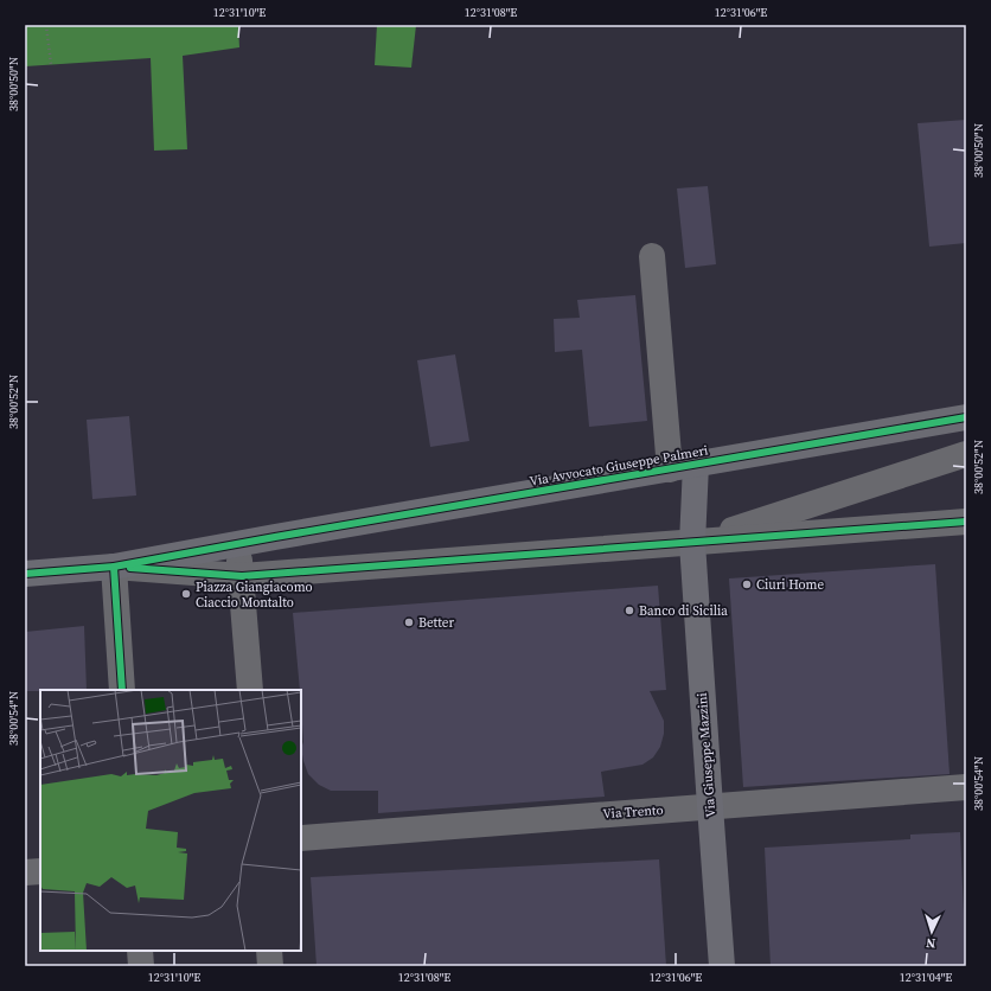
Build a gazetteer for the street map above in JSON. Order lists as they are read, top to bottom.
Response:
{
  "streets": {
    "main road": ["Via Avvocato Giuseppe Palmeri", "Via Giuseppe Mazzini"],
    "street": ["Via Trento"]
  },
  "crossings": [
    ["Via Avvocato Giuseppe Palmeri", "Via Giuseppe Mazzini"],
    ["Via Giuseppe Mazzini", "Via Trento"]
  ],
  "places": [
    "Ciuri Home",
    "Piazza Giangiacomo Ciaccio Montalto",
    "Banco di Sicilia",
    "Better"
  ],
  "north": "bottom",
  "coordinates": [
    "12°31'10\"E",
    "12°31'08\"E",
    "12°31'06\"E",
    "38°00'50\"N",
    "38°00'52\"N",
    "38°00'54\"N",
    "12°31'04\"E"
  ]
}
